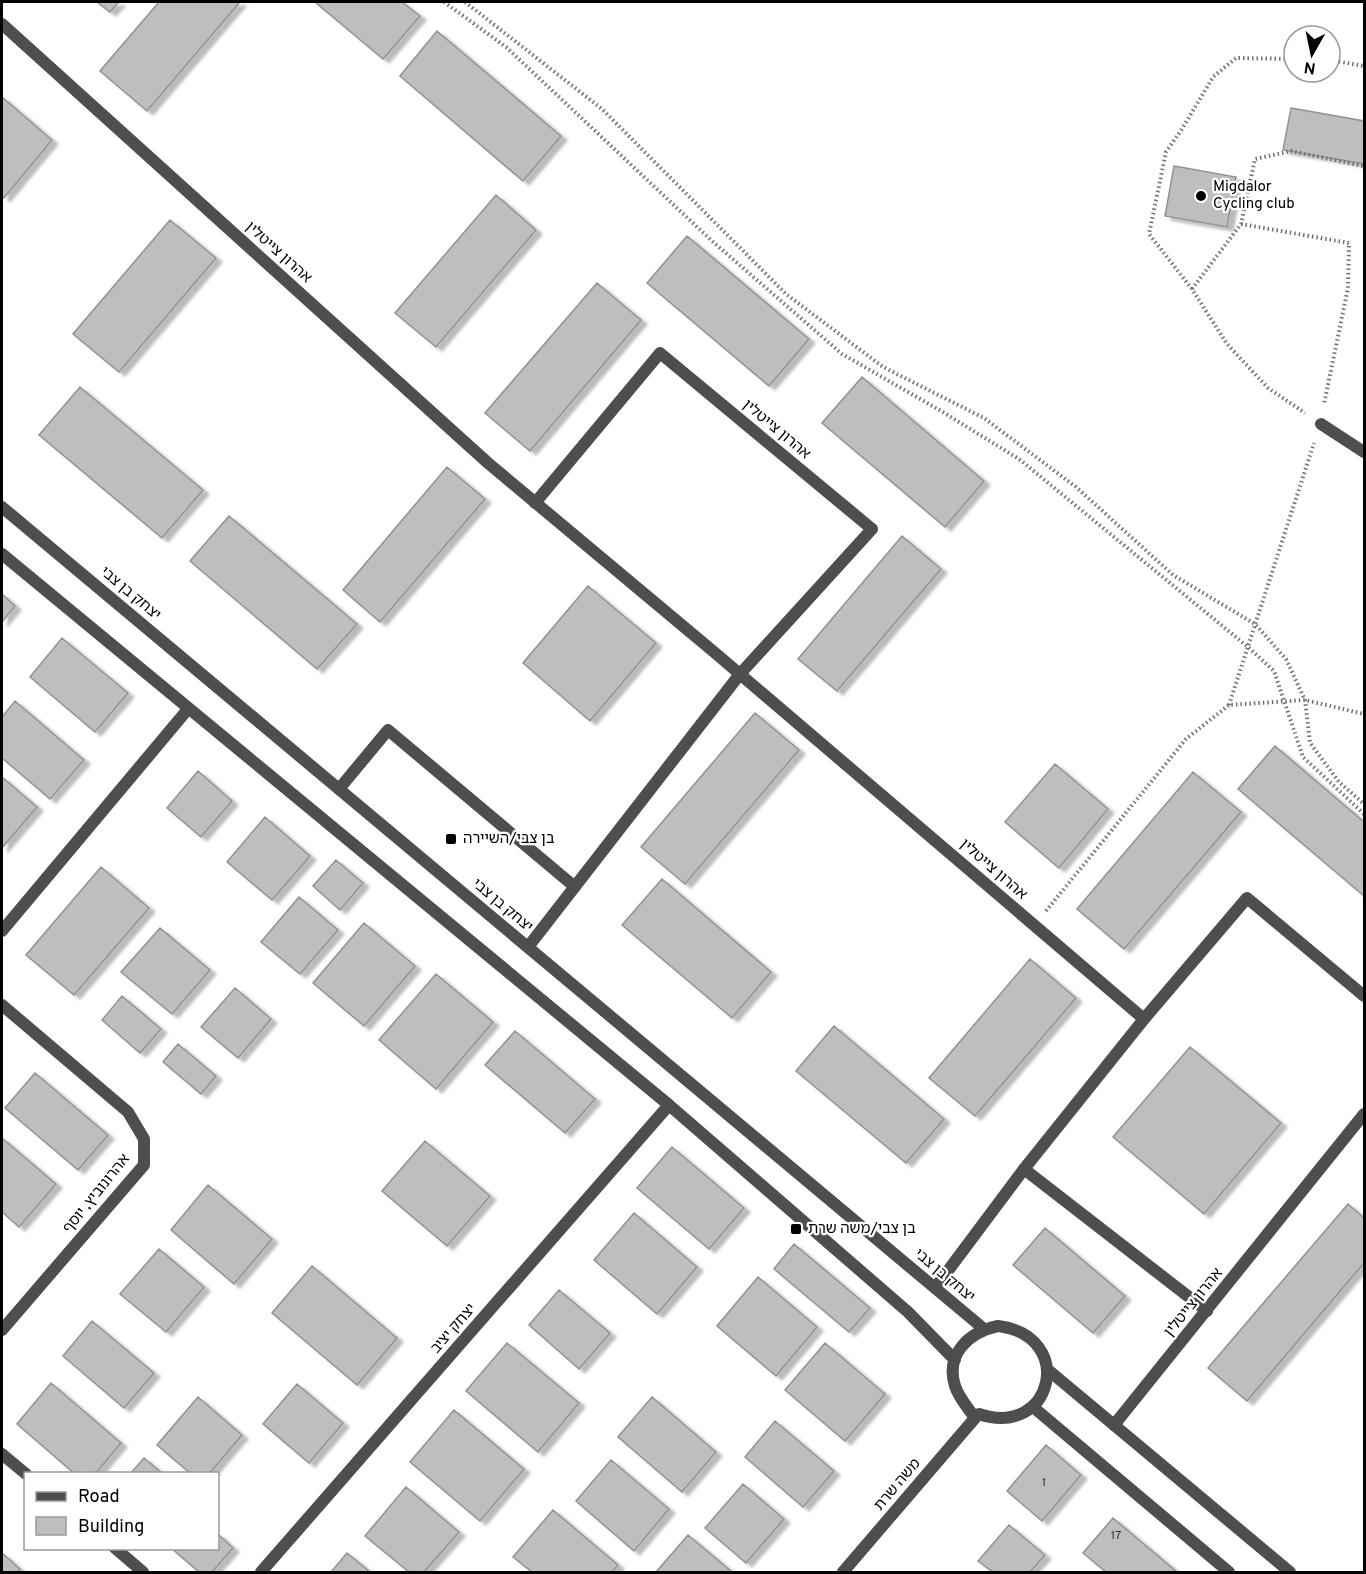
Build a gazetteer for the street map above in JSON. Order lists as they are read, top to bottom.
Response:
{
  "streets": {
    "street": [
      "אהרון צייטלין",
      "יצחק בן צבי",
      "אהרונוביץ, יוסף",
      "יצחק יציב",
      "משה שרת"
    ]
  },
  "crossings": [
    ["אהרון צייטלין", "יצחק בן צבי"],
    ["יצחק בן צבי", "משה שרת"]
  ],
  "places": {
    "other": ["Migdalor Cycling club"],
    "transit": ["בן צבי/השיירה", "בן צבי/משה שרת"]
  },
  "house_numbers": ["1", "17"],
  "legend": ["Road", "Building"],
  "north": "bottom"
}
